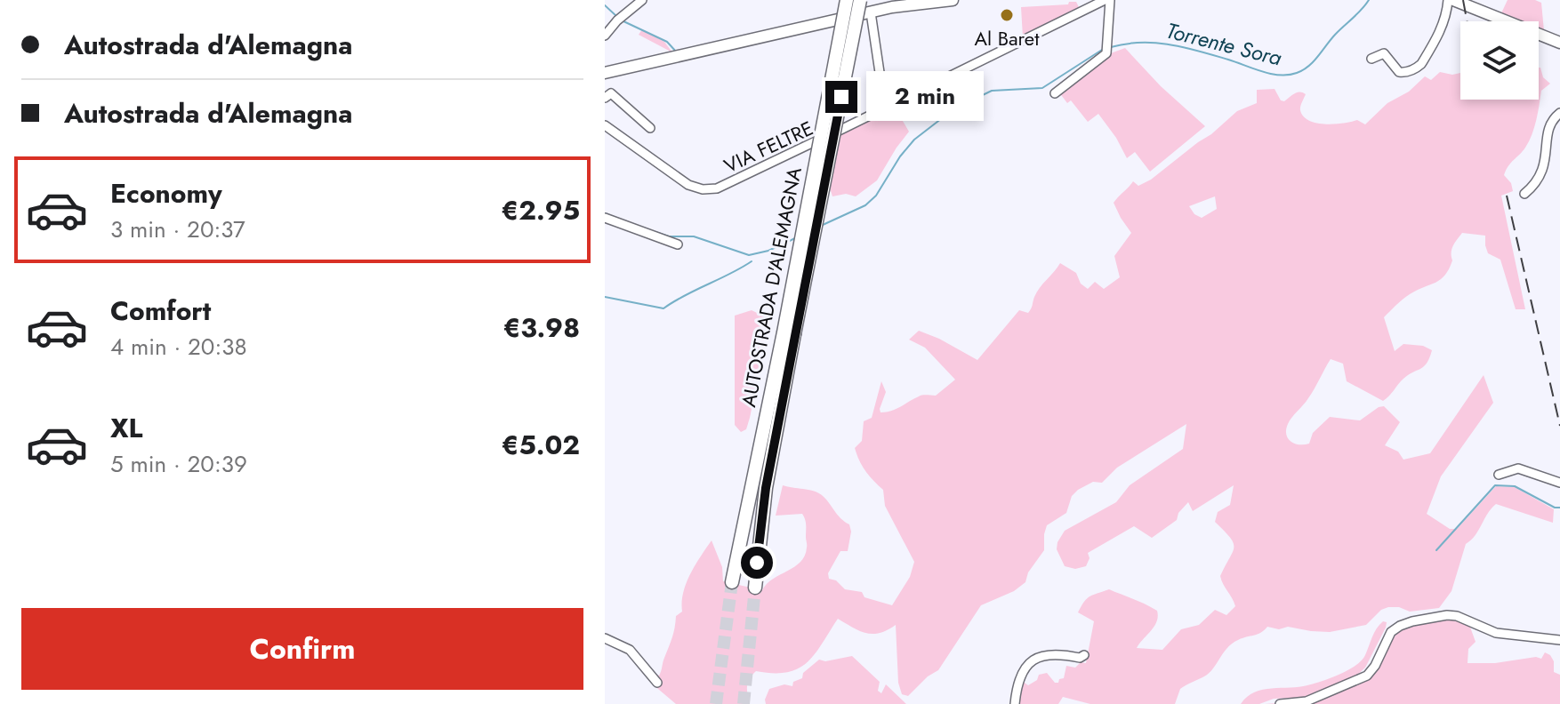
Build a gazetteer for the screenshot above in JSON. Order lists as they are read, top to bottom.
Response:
{
  "streets": {
    "highway": ["AUTOSTRADA D'ALEMAGNA"],
    "street": ["VIA FELTRE"]
  },
  "water": ["Torrente Sora"],
  "places": ["Al Baret"],
  "page": {
    "banner": ["Autostrada d'Alemagna", "Autostrada d'Alemagna"],
    "bubble": "2 min",
    "list": [
      {
        "name": "Economy",
        "note": "3 min · 20:37",
        "value": "€2.95"
      },
      {
        "name": "Comfort",
        "note": "4 min · 20:38",
        "value": "€3.98"
      },
      {
        "name": "XL",
        "note": "5 min · 20:39",
        "value": "€5.02"
      }
    ],
    "buttons": "Confirm"
  }
}
